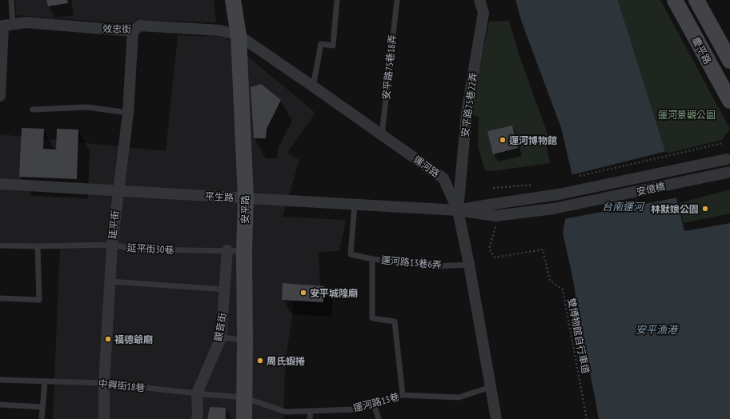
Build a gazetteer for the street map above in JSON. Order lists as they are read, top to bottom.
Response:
{
  "streets": {
    "street": [
      "效忠街",
      "慶平路",
      "安平路75巷22弄",
      "運河路",
      "安億橋",
      "平生路",
      "安平路",
      "延平街",
      "觀音街"
    ],
    "lane": [
      "安平路75巷18弄",
      "延平街30巷",
      "運河路13巷6弄",
      "中興街18巷",
      "運河路13巷"
    ],
    "path": ["雙博物館自行車道"]
  },
  "crossings": [
    ["效忠街", "運河路"],
    ["效忠街", "安平路"],
    ["效忠街", "延平街"],
    ["安平路75巷18弄", "運河路"],
    ["安平路75巷22弄", "運河路"],
    ["安平路75巷22弄", "安億橋"],
    ["安平路75巷22弄", "平生路"],
    ["運河路", "安億橋"],
    ["運河路", "平生路"],
    ["運河路", "安平路"],
    ["運河路", "運河路13巷6弄"],
    ["運河路", "運河路13巷"],
    ["安億橋", "平生路"],
    ["安億橋", "雙博物館自行車道"],
    ["平生路", "安平路"],
    ["平生路", "延平街"],
    ["平生路", "運河路13巷6弄"],
    ["安平路", "延平街30巷"],
    ["安平路", "中興街18巷"],
    ["安平路", "運河路13巷"],
    ["延平街", "延平街30巷"],
    ["延平街", "中興街18巷"],
    ["延平街30巷", "觀音街"],
    ["運河路13巷6弄", "運河路13巷"],
    ["觀音街", "中興街18巷"],
    ["中興街18巷", "運河路13巷"]
  ],
  "water": ["台南運河", "安平漁港"],
  "parks": ["運河景觀公園"],
  "places": [
    "運河博物館",
    "林默娘公園",
    "安平城隍廟",
    "福德爺廟",
    "周氏蝦捲"
  ]
}
